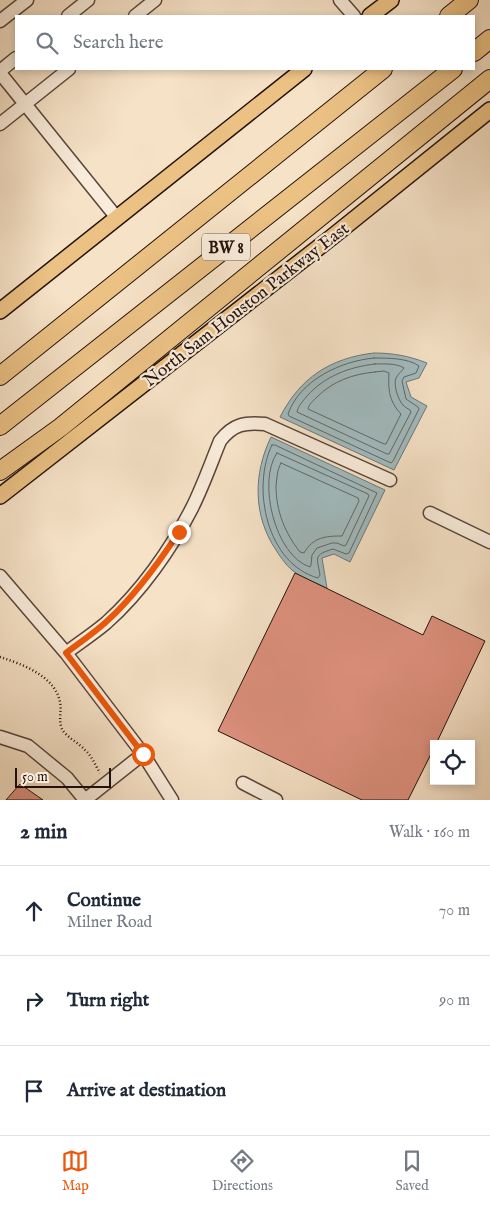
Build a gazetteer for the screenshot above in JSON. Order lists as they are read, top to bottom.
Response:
{
  "streets": {
    "highway": ["BW 8"],
    "main road": ["North Sam Houston Parkway East"]
  },
  "scale_bar": "50 m",
  "page": {
    "search": "Search here",
    "scale": "50 m",
    "heading": ["2 min", "Walk · 160 m"],
    "list": [
      ["Continue", "Milner Road", "70 m"],
      ["Turn right", "90 m"],
      "Arrive at destination"
    ],
    "nav": ["Map", "Directions", "Saved"]
  }
}
